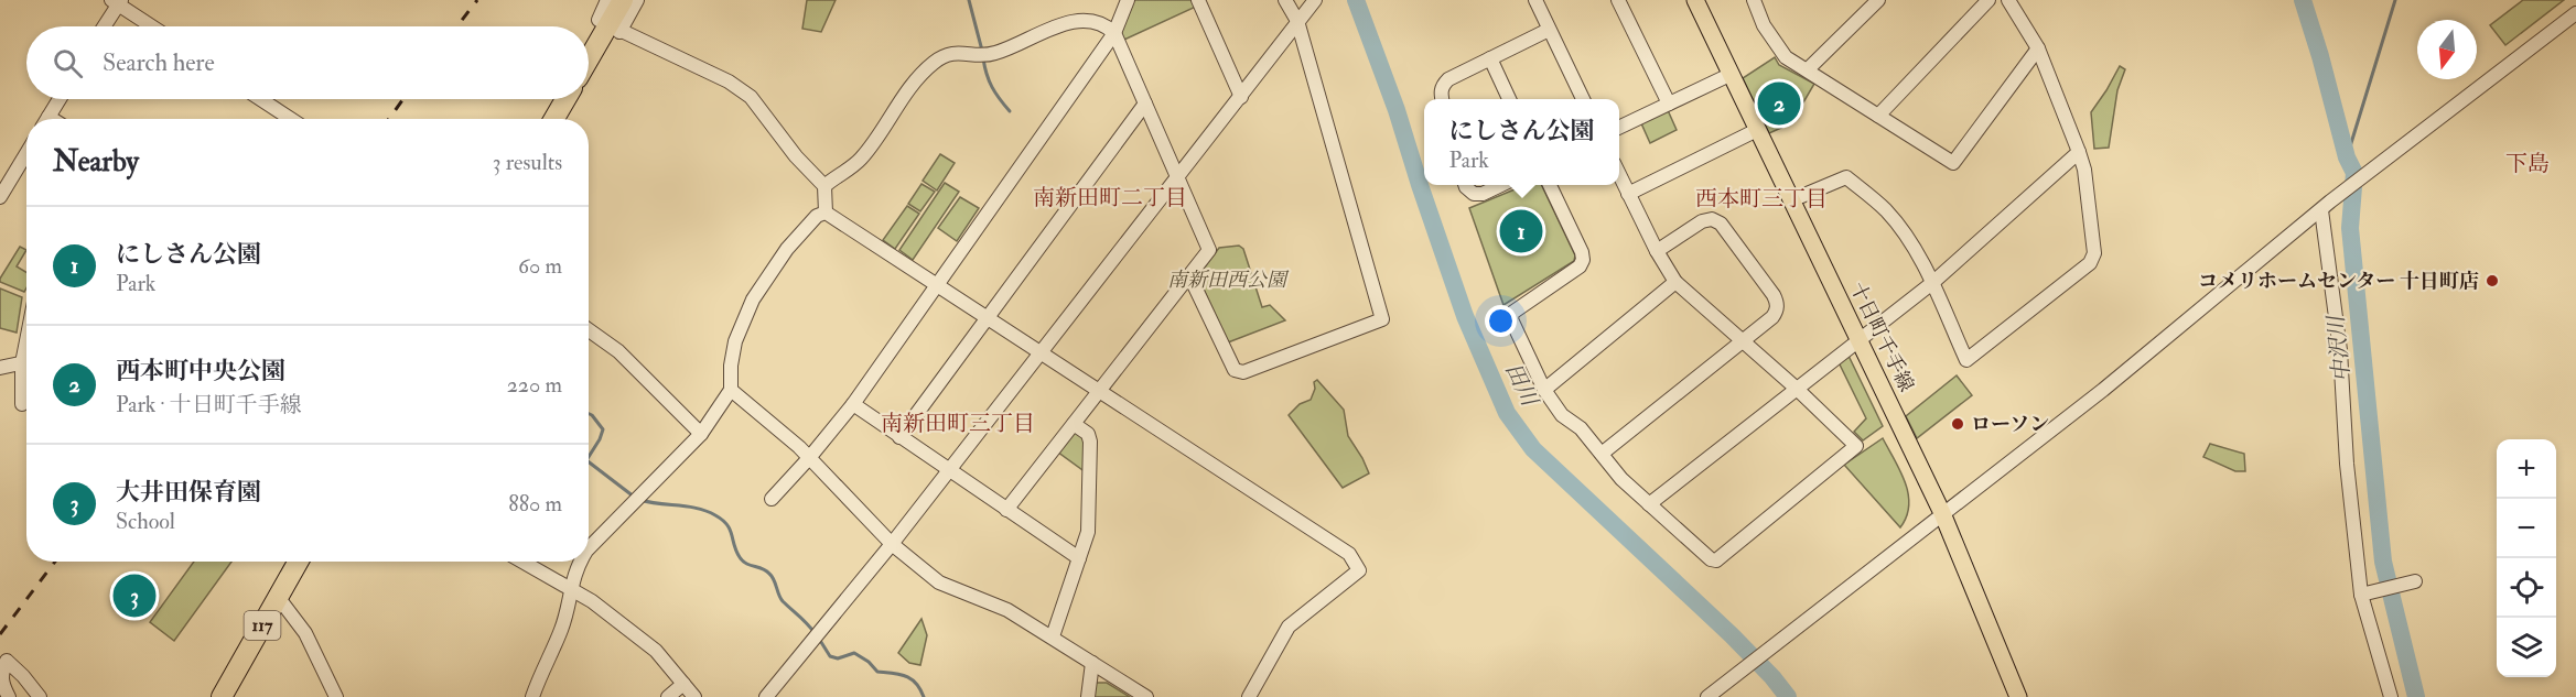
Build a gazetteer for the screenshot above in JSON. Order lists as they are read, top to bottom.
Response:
{
  "streets": {
    "highway": ["117"],
    "main road": ["十日町千手線"]
  },
  "districts": [
    "下島",
    "南新田町二丁目",
    "西本町三丁目",
    "南新田町三丁目"
  ],
  "water": ["中沢川", "田川"],
  "parks": ["南新田西公園"],
  "places": ["コメリホームセンター 十日町店", "ローソン"],
  "north": "bottom",
  "page": {
    "search": "Search here",
    "pins": ["2", "1", "3"],
    "popup": ["にしさん公園", "Park"],
    "heading": ["Nearby", "3 results"],
    "list": [
      {
        "mark": "1",
        "name": "にしさん公園",
        "note": "Park",
        "value": "60 m"
      },
      {
        "mark": "2",
        "name": "西本町中央公園",
        "note": "Park · 十日町千手線",
        "value": "220 m"
      },
      {
        "mark": "3",
        "name": "大井田保育園",
        "note": "School",
        "value": "880 m"
      }
    ],
    "map_buttons": ["+", "−"]
  }
}
